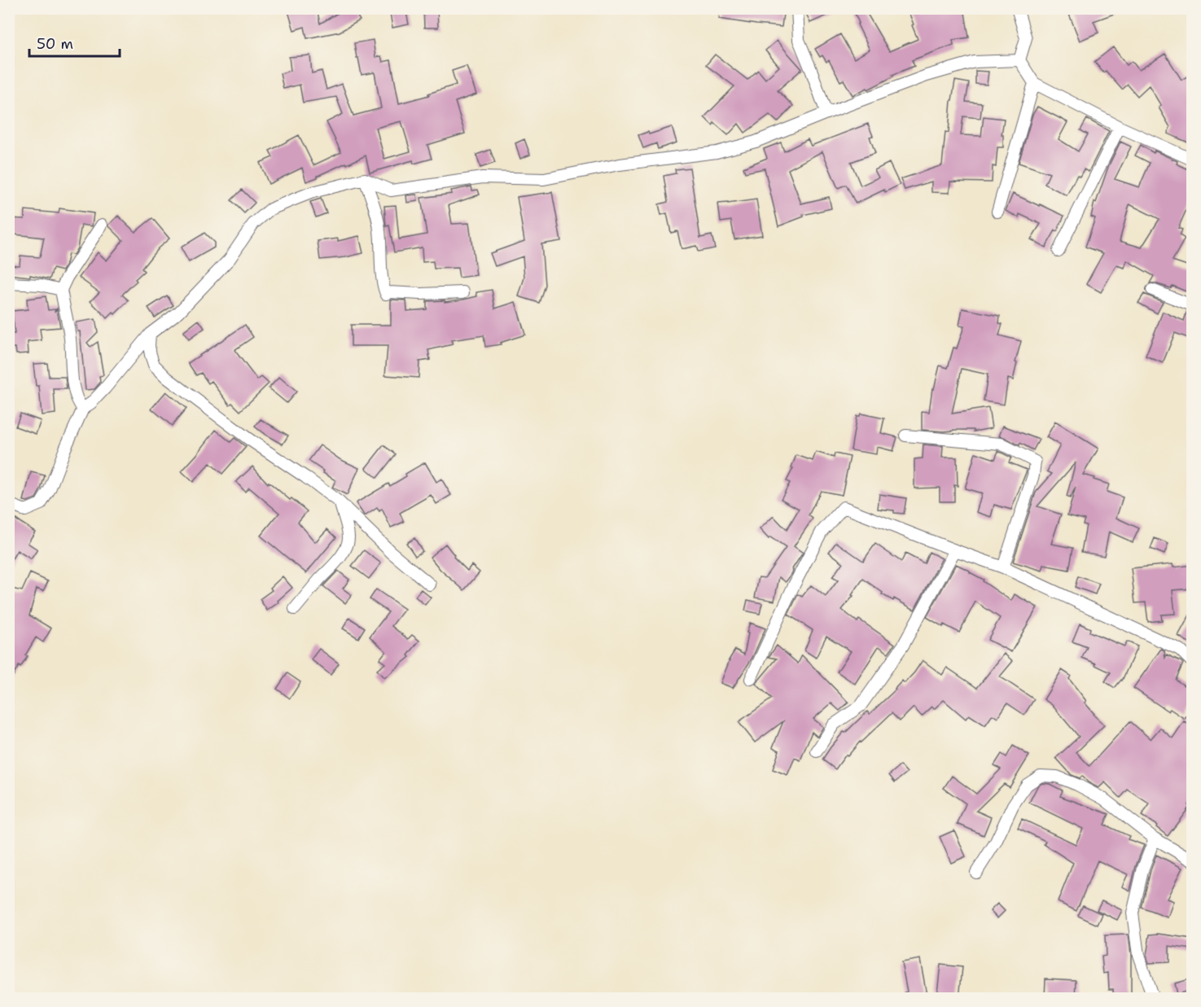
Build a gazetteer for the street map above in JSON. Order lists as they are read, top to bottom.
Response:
{
  "scale_bar": "50 m"
}
